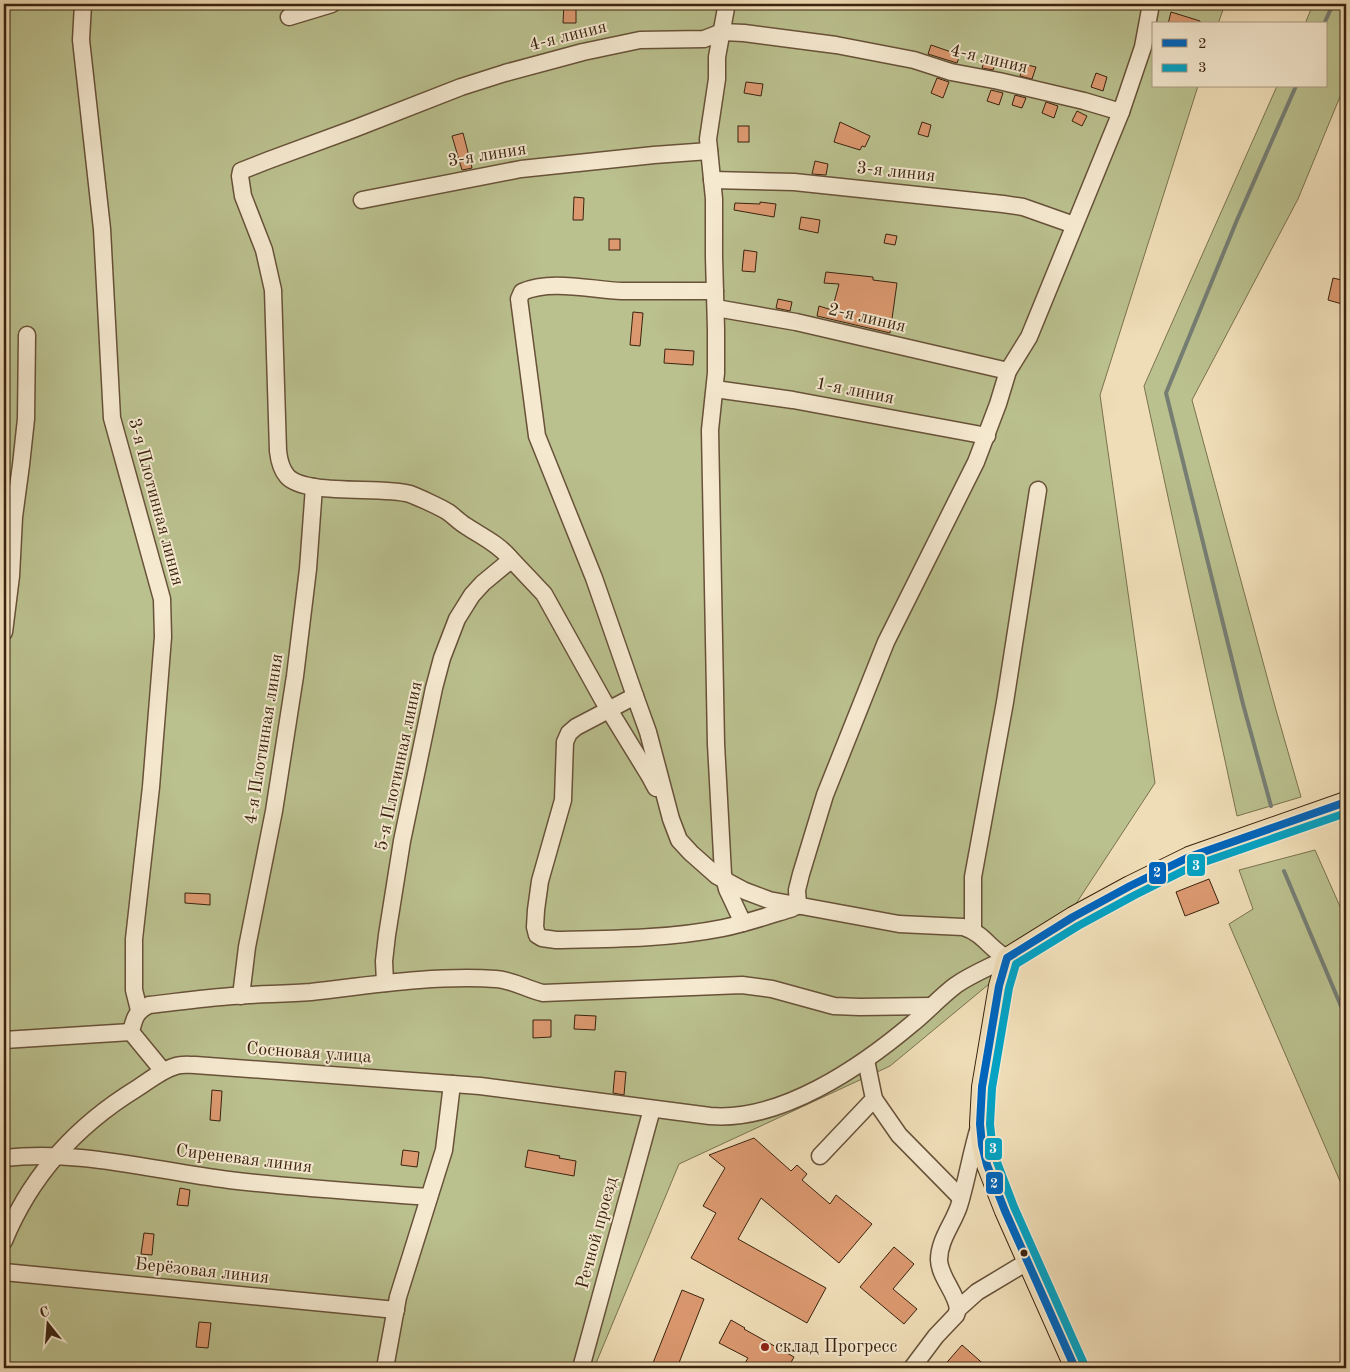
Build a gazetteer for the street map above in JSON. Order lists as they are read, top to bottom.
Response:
{
  "streets": {
    "street": [
      "4-я линия",
      "3-я линия",
      "2-я линия",
      "1-я линия",
      "3-я Плотинная линия",
      "4-я Плотинная линия",
      "5-я Плотинная линия",
      "Сосновая улица",
      "Сиреневая линия",
      "Речной проезд",
      "Берёзовая линия"
    ]
  },
  "crossings": [
    ["4-я линия", "4-я Плотинная линия"],
    ["Сосновая улица", "Сиреневая линия"],
    ["Сосновая улица", "Речной проезд"]
  ],
  "places": ["склад Прогресс"],
  "lines": ["transit line 2", "transit line 3"],
  "legend": ["2", "3"],
  "north": "top"
}
